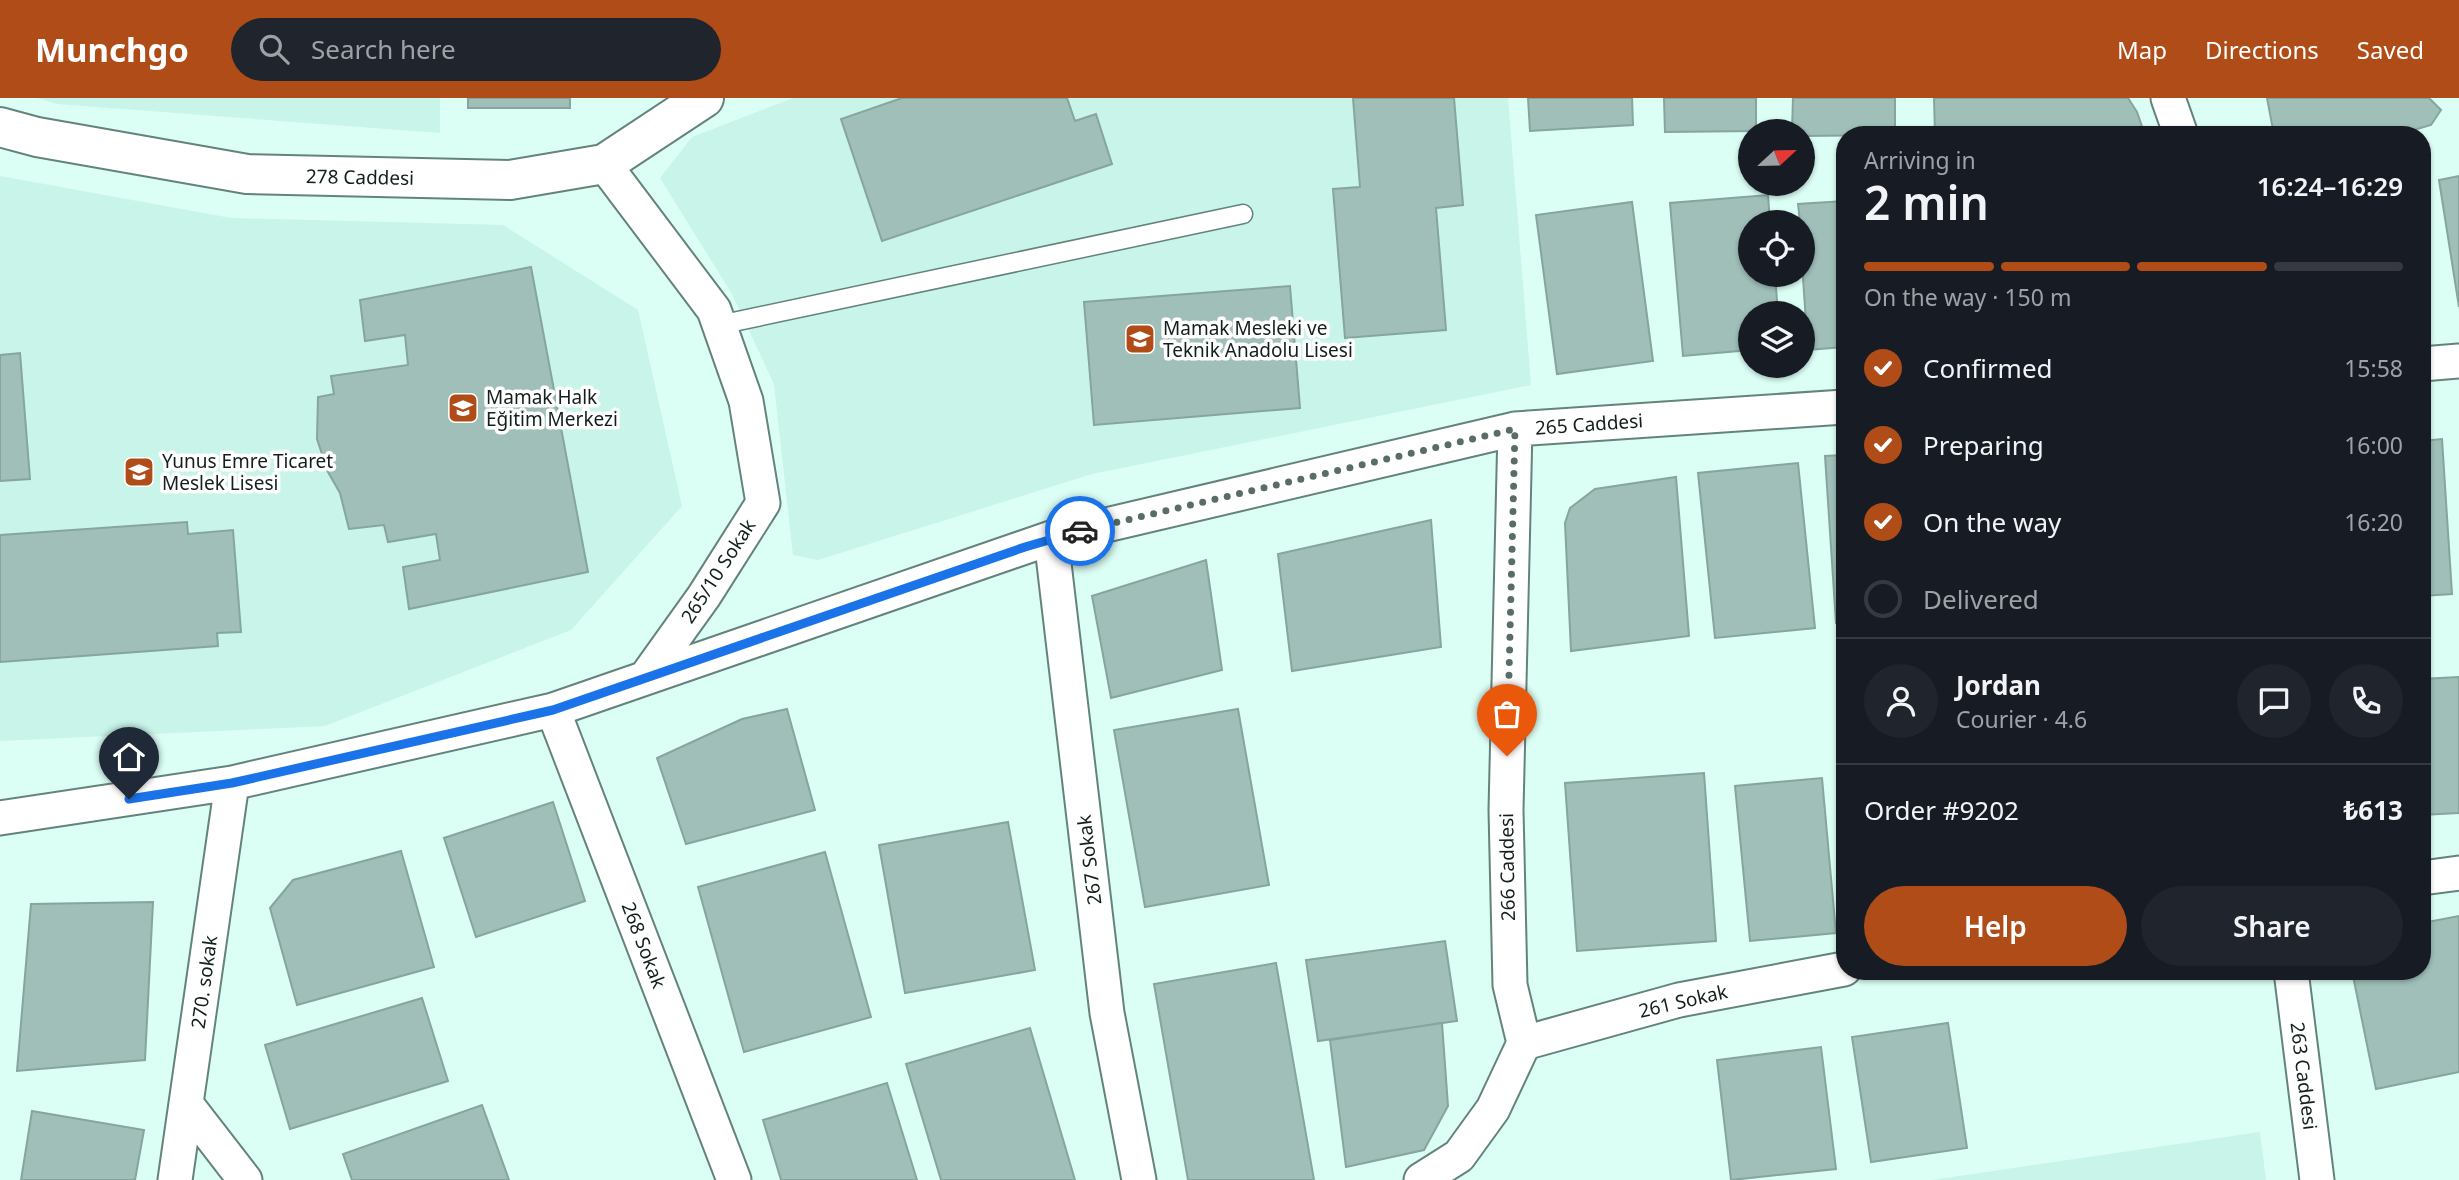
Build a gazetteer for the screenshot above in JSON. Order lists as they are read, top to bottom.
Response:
{
  "streets": {
    "street": [
      "278 Caddesi",
      "265 Caddesi",
      "265/10 Sokak",
      "267 Sokak",
      "266 Caddesi",
      "268 Sokak",
      "270. sokak",
      "261 Sokak",
      "263 Caddesi"
    ]
  },
  "crossings": [
    ["278 Caddesi", "265/10 Sokak"],
    ["265 Caddesi", "265/10 Sokak"],
    ["265 Caddesi", "267 Sokak"],
    ["265 Caddesi", "266 Caddesi"],
    ["265 Caddesi", "268 Sokak"],
    ["265 Caddesi", "270. sokak"],
    ["266 Caddesi", "261 Sokak"]
  ],
  "places": {
    "school or university": ["Mamak Mesleki ve Teknik Anadolu Lisesi", "Mamak Halk Eğitim Merkezi", "Yunus Emre Ticaret Meslek Lisesi"]
  },
  "north": "right",
  "page": {
    "header": "Munchgo",
    "search": "Search here",
    "nav": ["Map", "Directions", "Saved"],
    "heading": ["2 min", "Arriving in", "16:24–16:29"],
    "panel": [
      "Jordan",
      "Courier · 4.6",
      "Order #9202",
      "₺613"
    ],
    "bar": "On the way · 150 m",
    "list": [
      ["Confirmed", "15:58"],
      ["Preparing", "16:00"],
      ["On the way", "16:20"],
      "Delivered"
    ],
    "buttons": ["Help", "Share"]
  }
}
